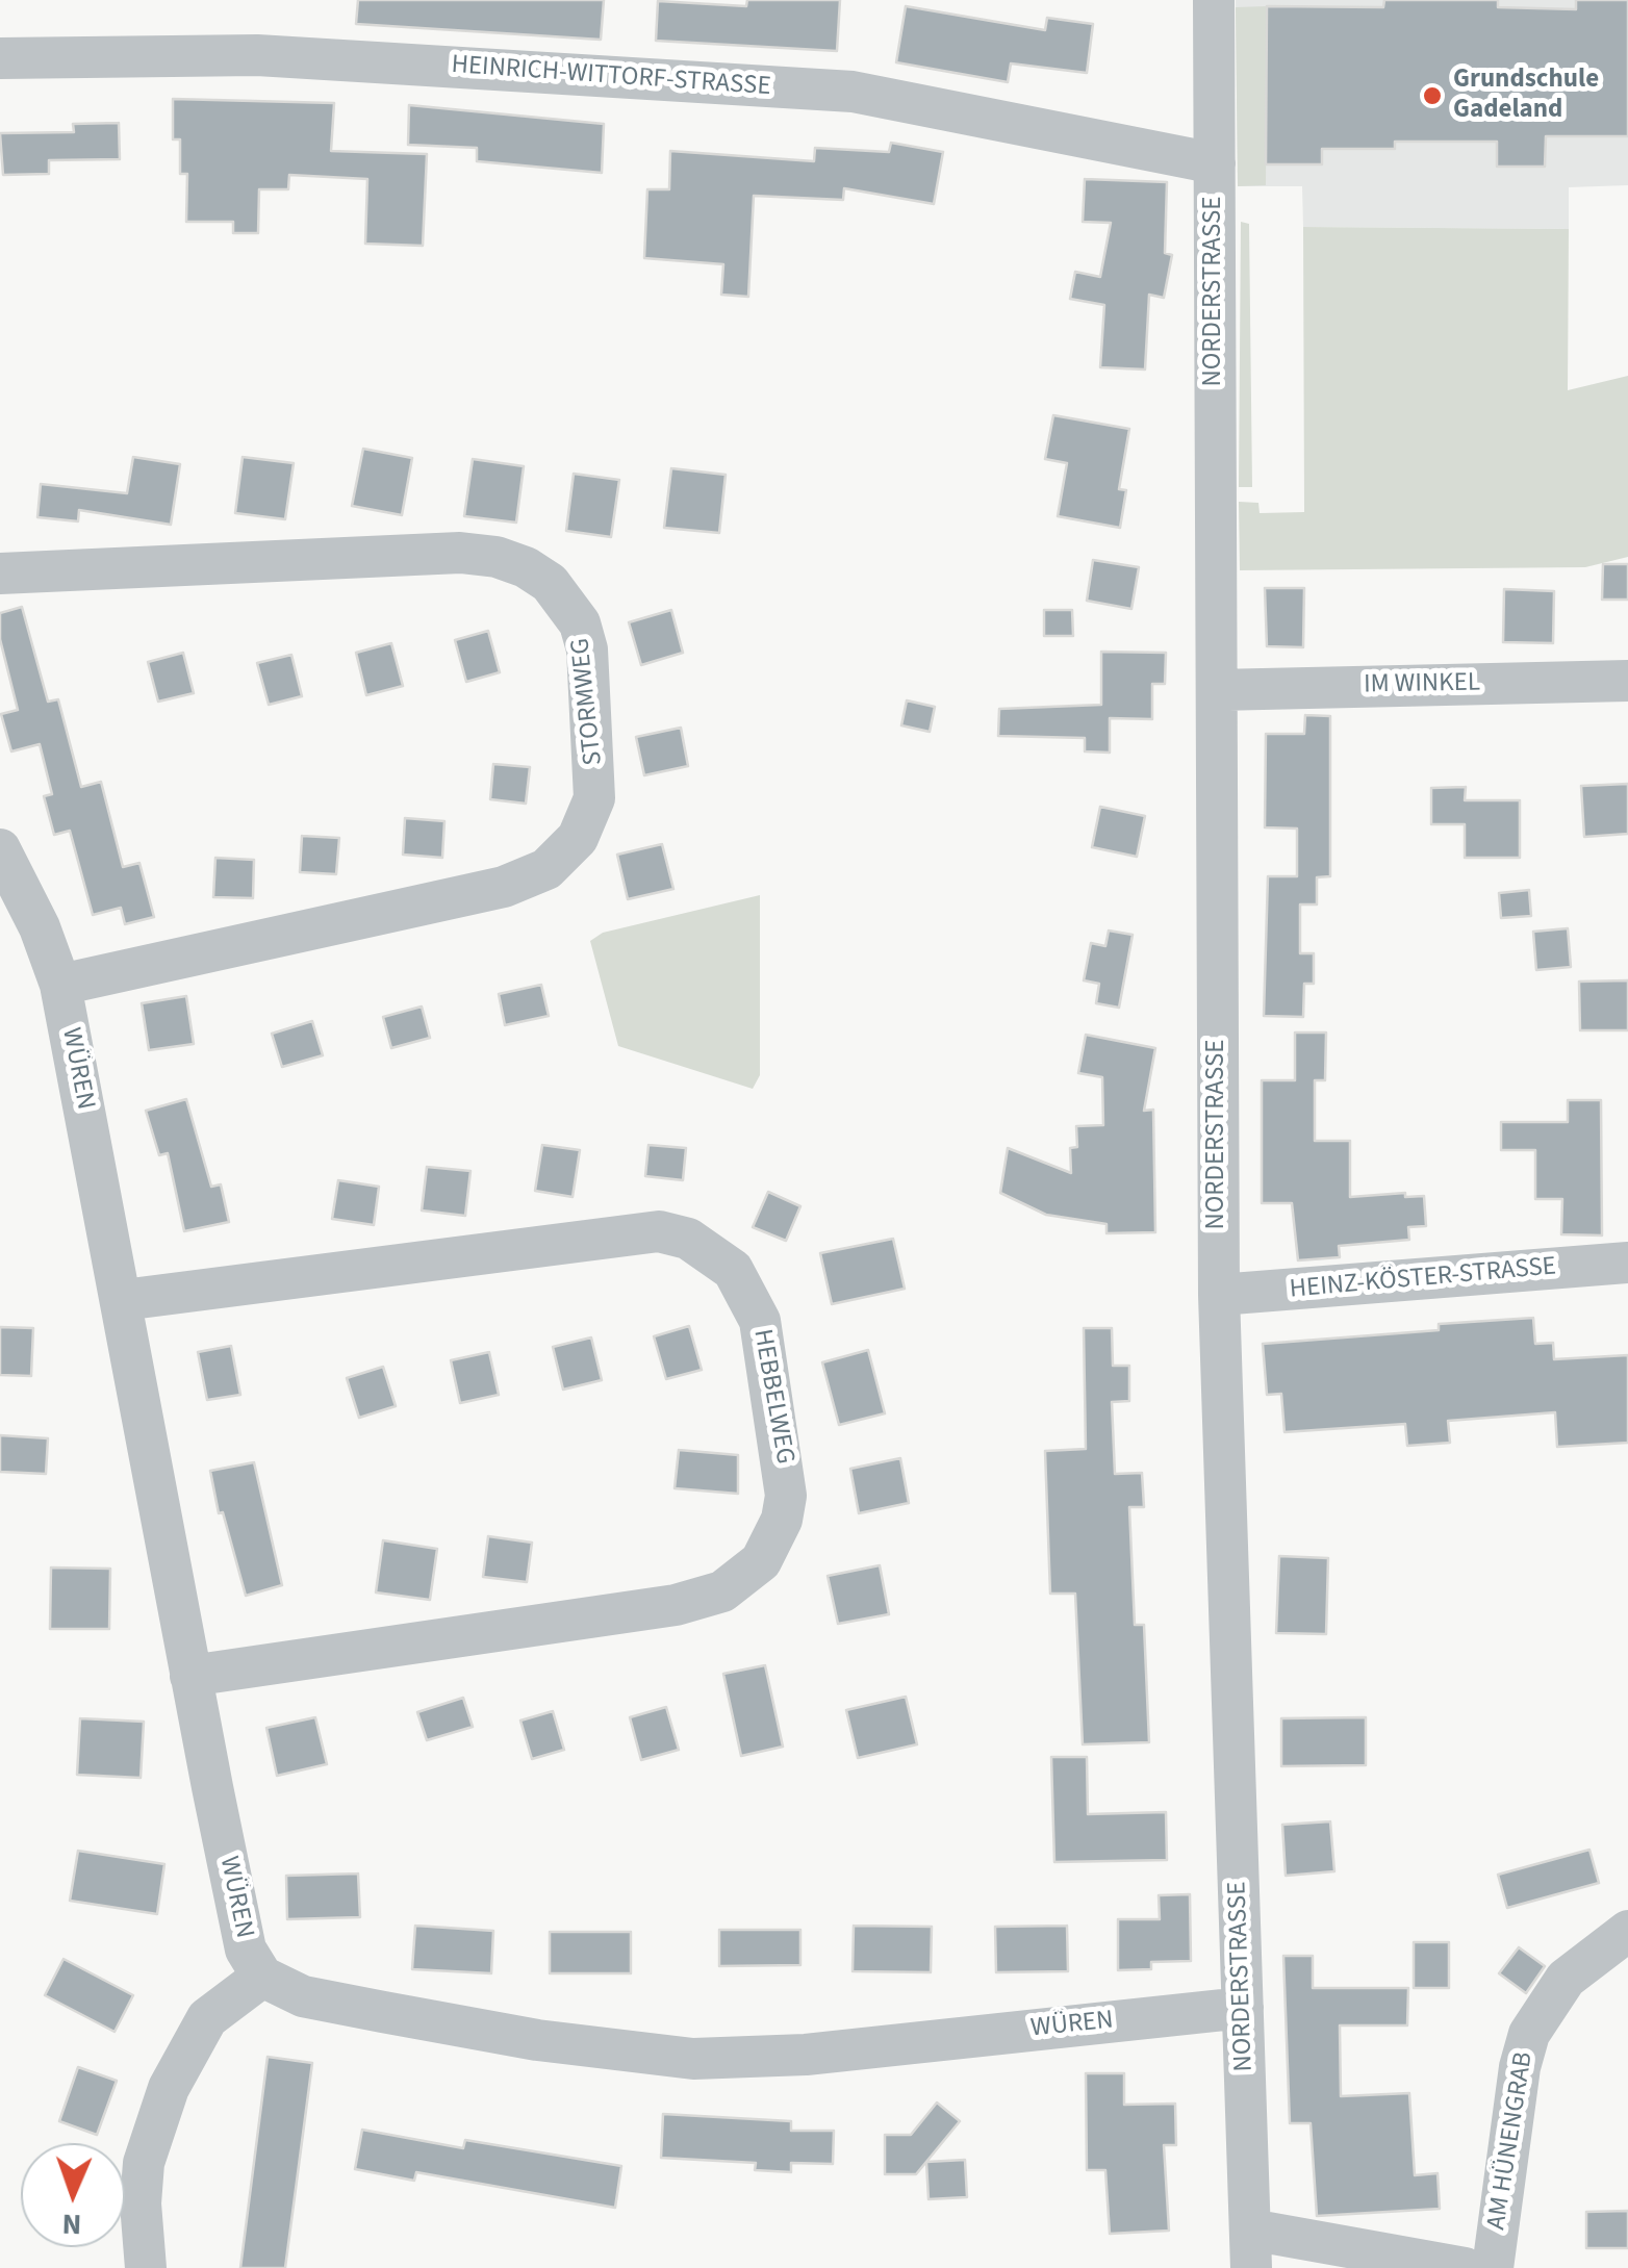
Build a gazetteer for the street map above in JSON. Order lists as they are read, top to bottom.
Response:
{
  "streets": {
    "street": [
      "HEINRICH-WITTORF-STRASSE",
      "NORDERSTRASSE",
      "IM WINKEL",
      "STORMWEG",
      "WÜREN",
      "HEINZ-KÖSTER-STRASSE",
      "HEBBELWEG",
      "AM HÜNENGRAB"
    ]
  },
  "crossings": [
    ["HEINRICH-WITTORF-STRASSE", "NORDERSTRASSE"],
    ["NORDERSTRASSE", "IM WINKEL"],
    ["NORDERSTRASSE", "WÜREN"],
    ["NORDERSTRASSE", "HEINZ-KÖSTER-STRASSE"],
    ["STORMWEG", "WÜREN"],
    ["WÜREN", "HEBBELWEG"]
  ],
  "places": ["Grundschule Gadeland"],
  "north": "bottom"
}
